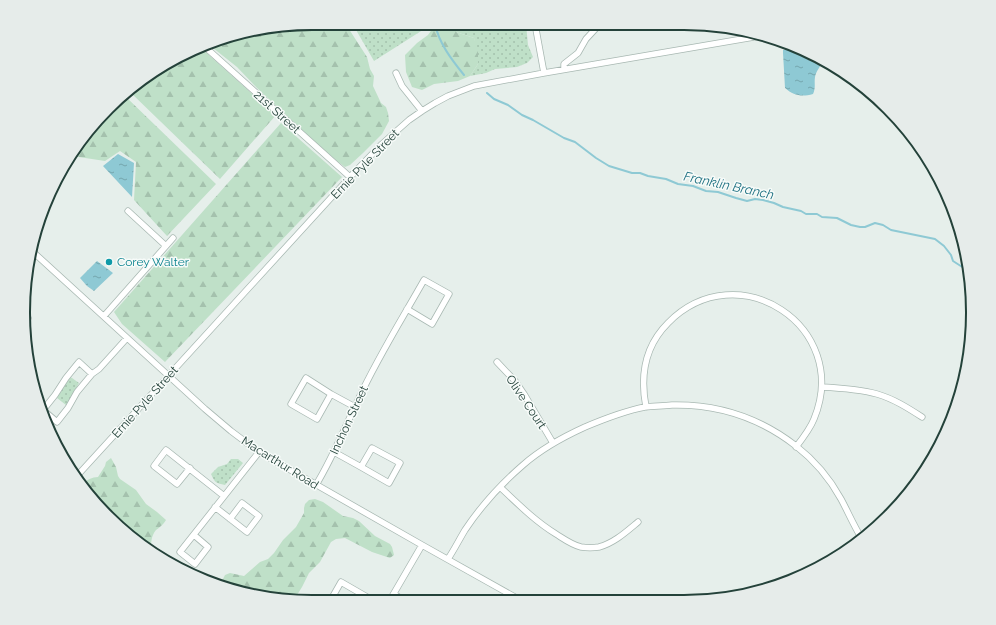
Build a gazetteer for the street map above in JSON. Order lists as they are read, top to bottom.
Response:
{
  "streets": {
    "street": [
      "21st Street",
      "Ernie Pyle Street",
      "Olive Court",
      "Inchon Street",
      "Macarthur Road"
    ]
  },
  "crossings": [
    ["21st Street", "Ernie Pyle Street"],
    ["Ernie Pyle Street", "Macarthur Road"],
    ["Inchon Street", "Macarthur Road"]
  ],
  "water": ["Franklin Branch"],
  "places": ["Corey Walter"]
}
